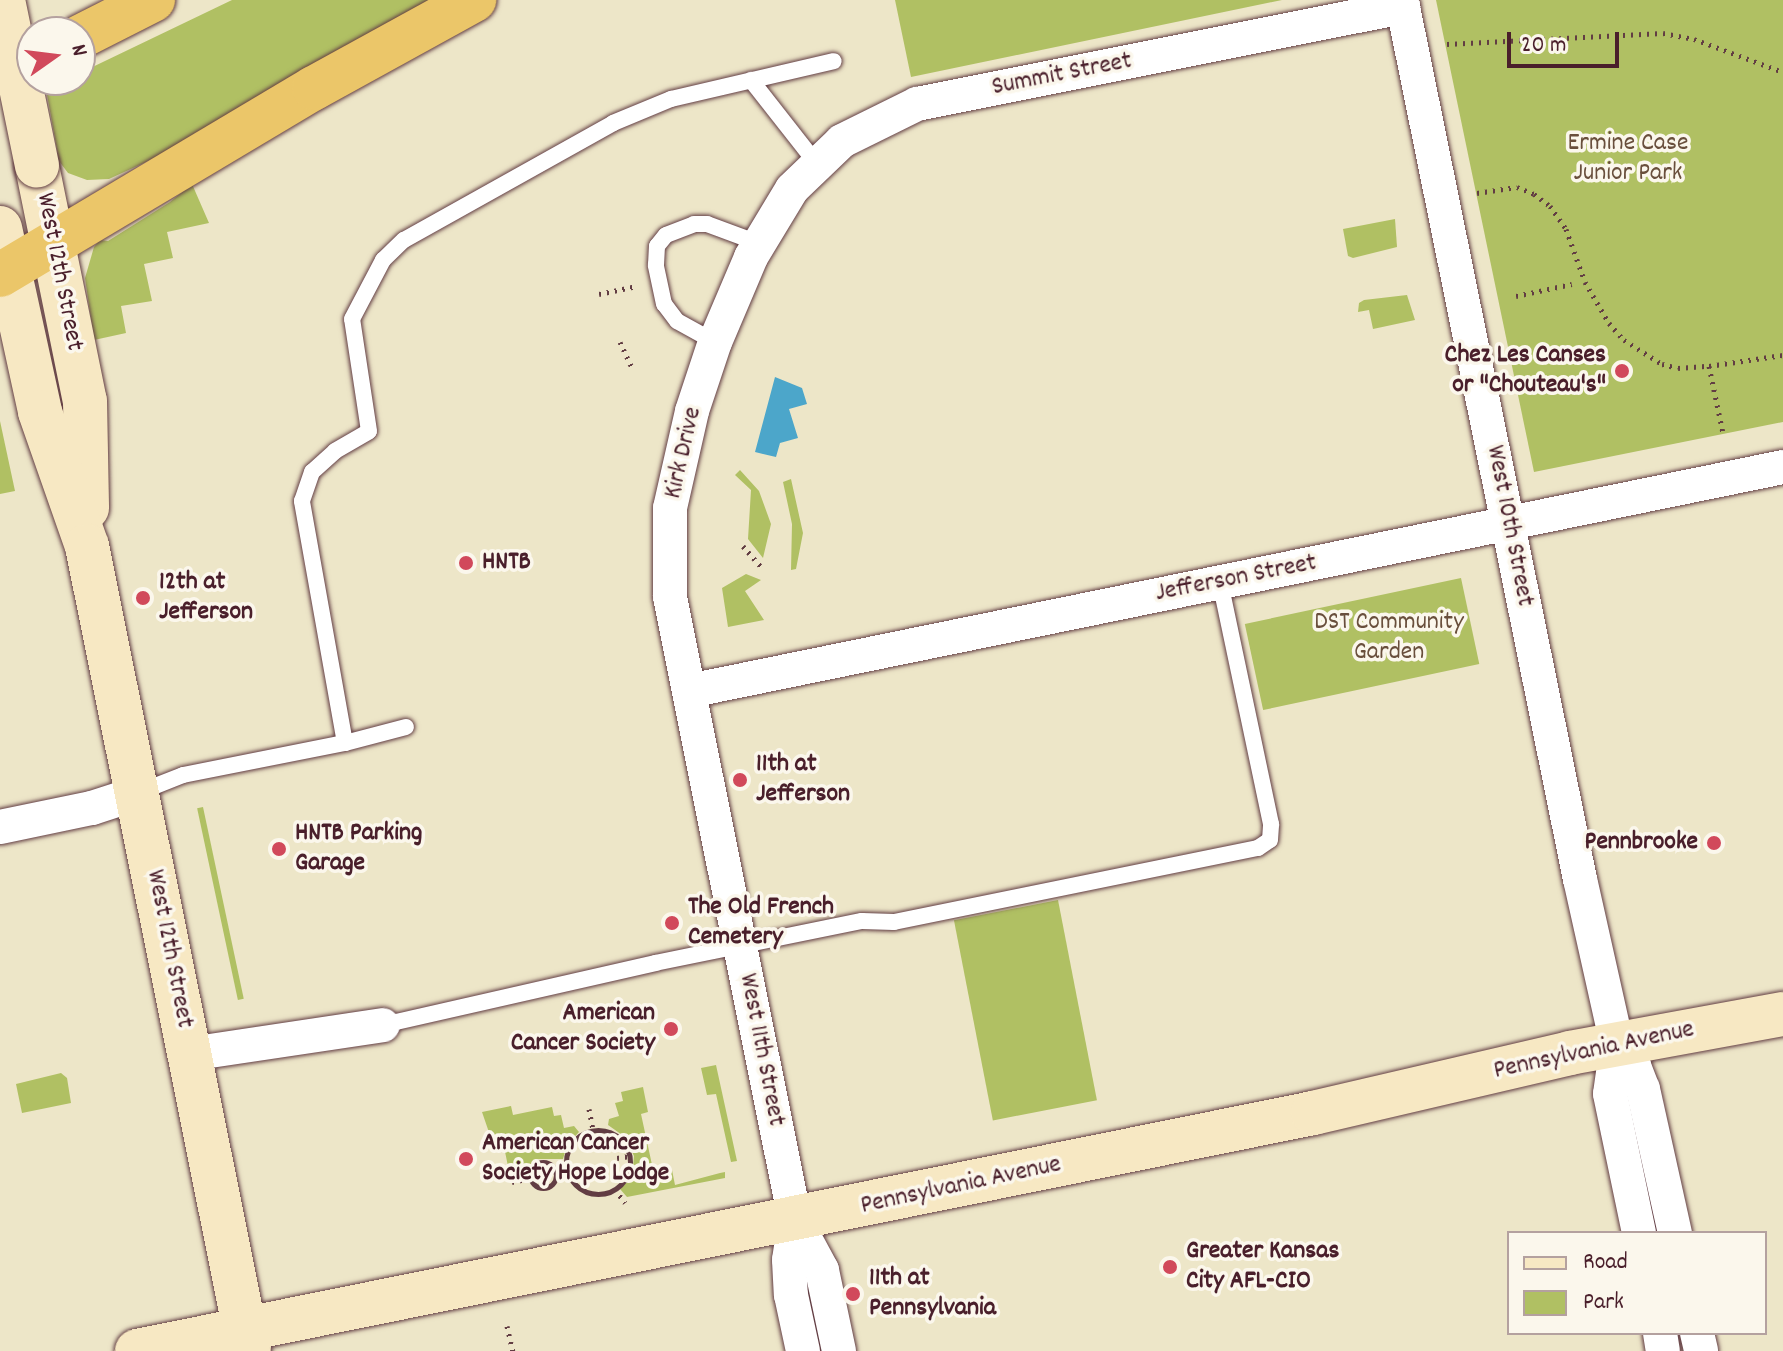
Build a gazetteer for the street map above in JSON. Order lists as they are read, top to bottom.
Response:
{
  "streets": {
    "main road": ["West 12th Street", "Pennsylvania Avenue"],
    "street": [
      "Summit Street",
      "Kirk Drive",
      "West 10th Street",
      "Jefferson Street",
      "West 11th Street"
    ]
  },
  "crossings": [
    ["Summit Street", "Kirk Drive"],
    ["Summit Street", "West 10th Street"],
    ["West 12th Street", "Pennsylvania Avenue"],
    ["Kirk Drive", "Jefferson Street"],
    ["Kirk Drive", "West 11th Street"],
    ["West 10th Street", "Jefferson Street"],
    ["West 10th Street", "Pennsylvania Avenue"],
    ["Jefferson Street", "West 11th Street"],
    ["West 11th Street", "Pennsylvania Avenue"]
  ],
  "parks": ["Ermine Case Junior Park", "DST Community Garden"],
  "places": [
    "Chez Les Canses or \"Chouteau's\"",
    "HNTB",
    "12th at Jefferson",
    "11th at Jefferson",
    "Pennbrooke",
    "HNTB Parking Garage",
    "The Old French Cemetery",
    "American Cancer Society",
    "American Cancer Society Hope Lodge",
    "Greater Kansas City AFL-CIO",
    "11th at Pennsylvania"
  ],
  "legend": ["Road", "Park"],
  "scale_bar": "20 m",
  "north": "right"
}
